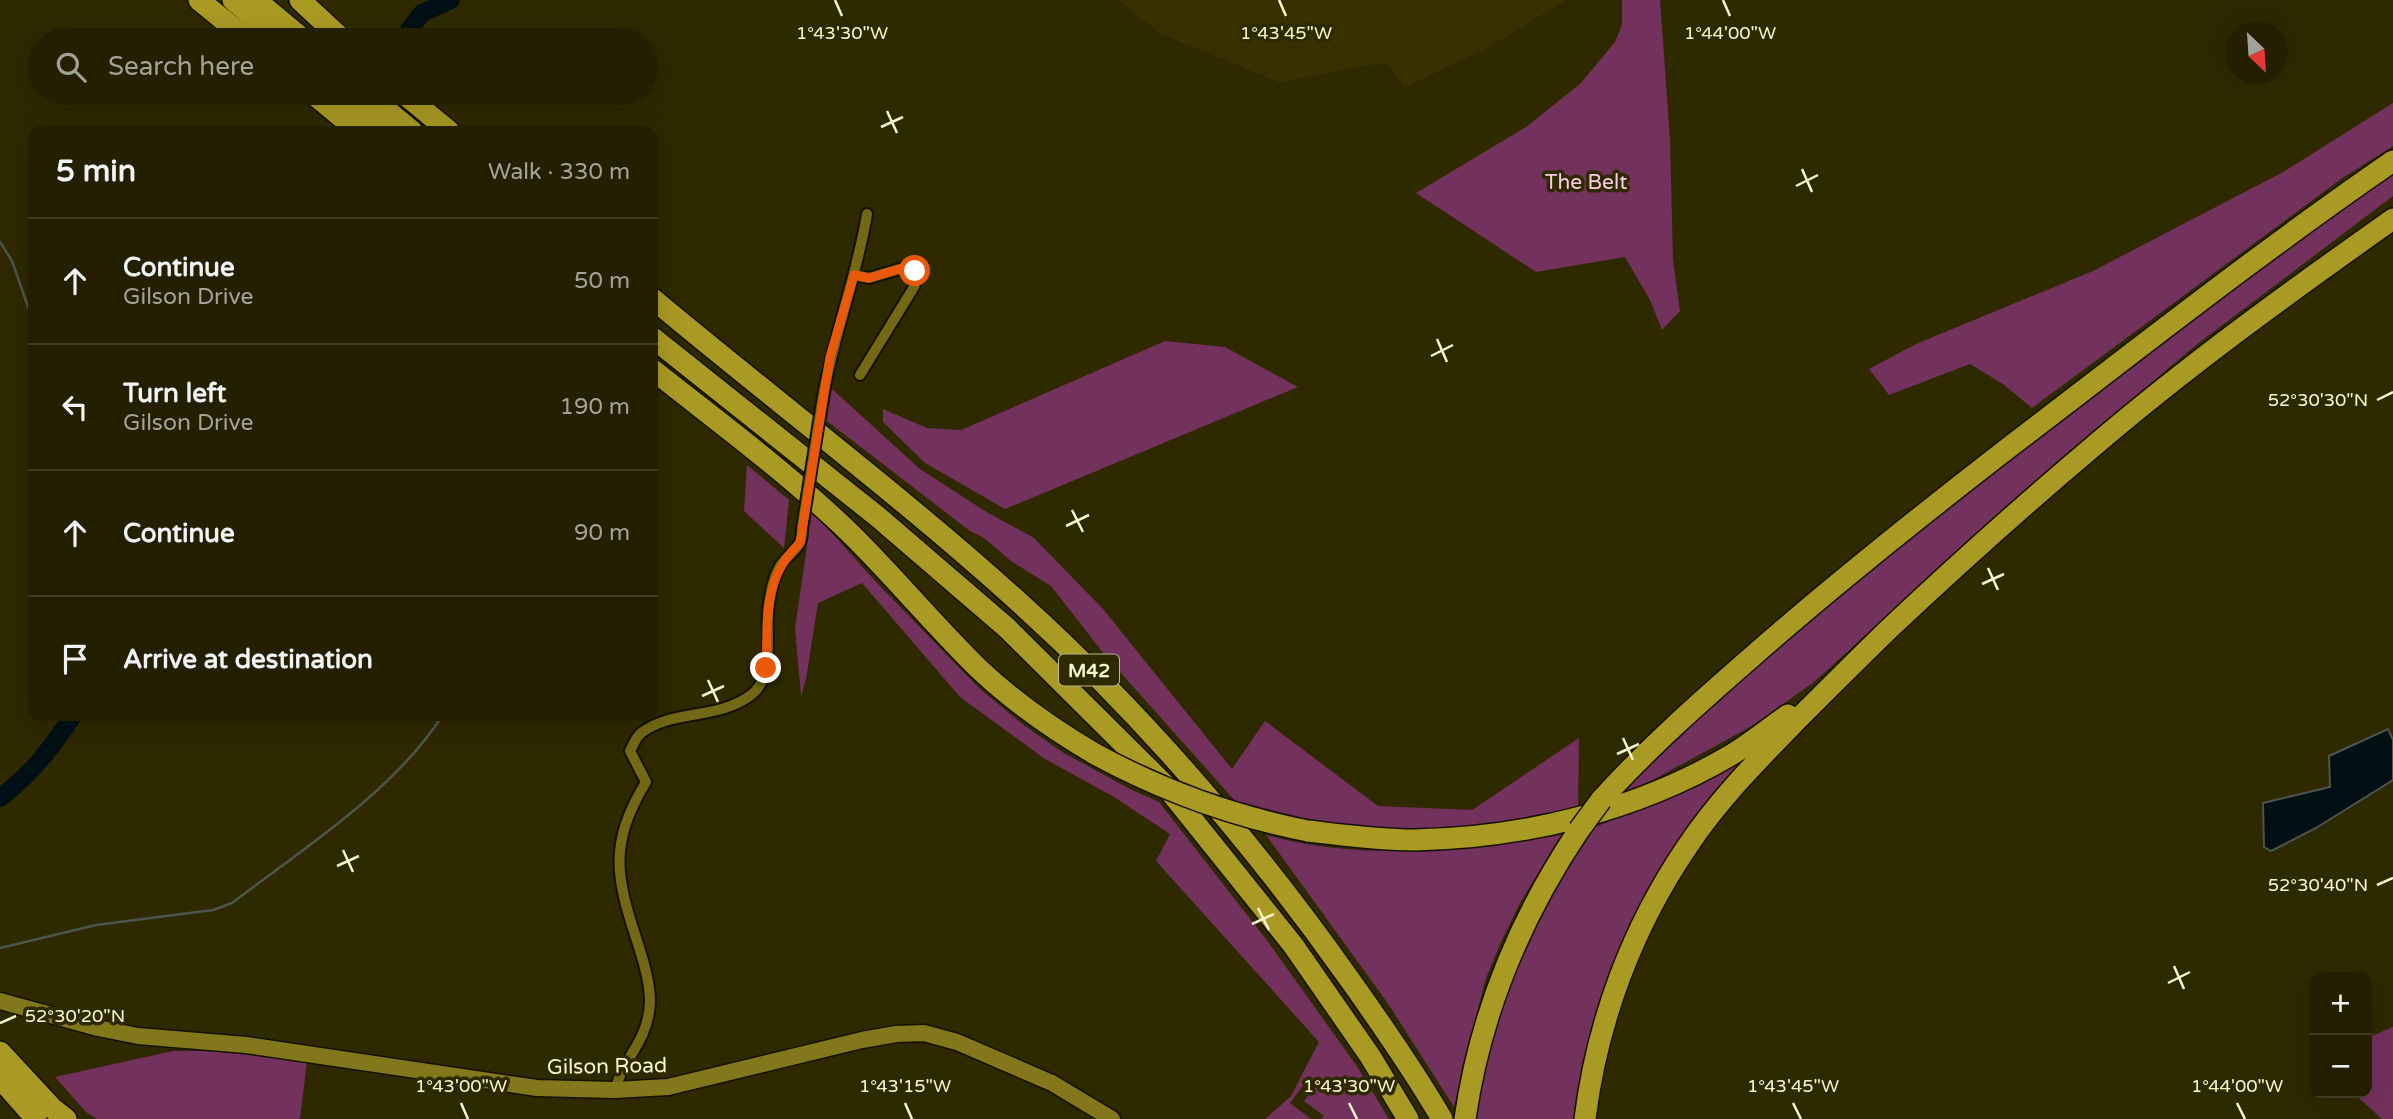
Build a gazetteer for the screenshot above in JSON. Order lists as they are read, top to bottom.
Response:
{
  "streets": {
    "highway": ["M42"],
    "main road": ["Gilson Road"]
  },
  "parks": ["The Belt"],
  "north": "bottom right",
  "page": {
    "search": "Search here",
    "heading": ["5 min", "Walk · 330 m"],
    "list": [
      ["Continue", "Gilson Drive", "50 m"],
      ["Turn left", "Gilson Drive", "190 m"],
      ["Continue", "90 m"],
      "Arrive at destination"
    ],
    "map_buttons": ["+", "−"]
  },
  "coordinates": [
    "1°43'30\"W",
    "1°43'45\"W",
    "1°44'00\"W",
    "52°30'30\"N",
    "52°30'40\"N",
    "52°30'20\"N",
    "1°43'00\"W",
    "1°43'15\"W"
  ]
}
